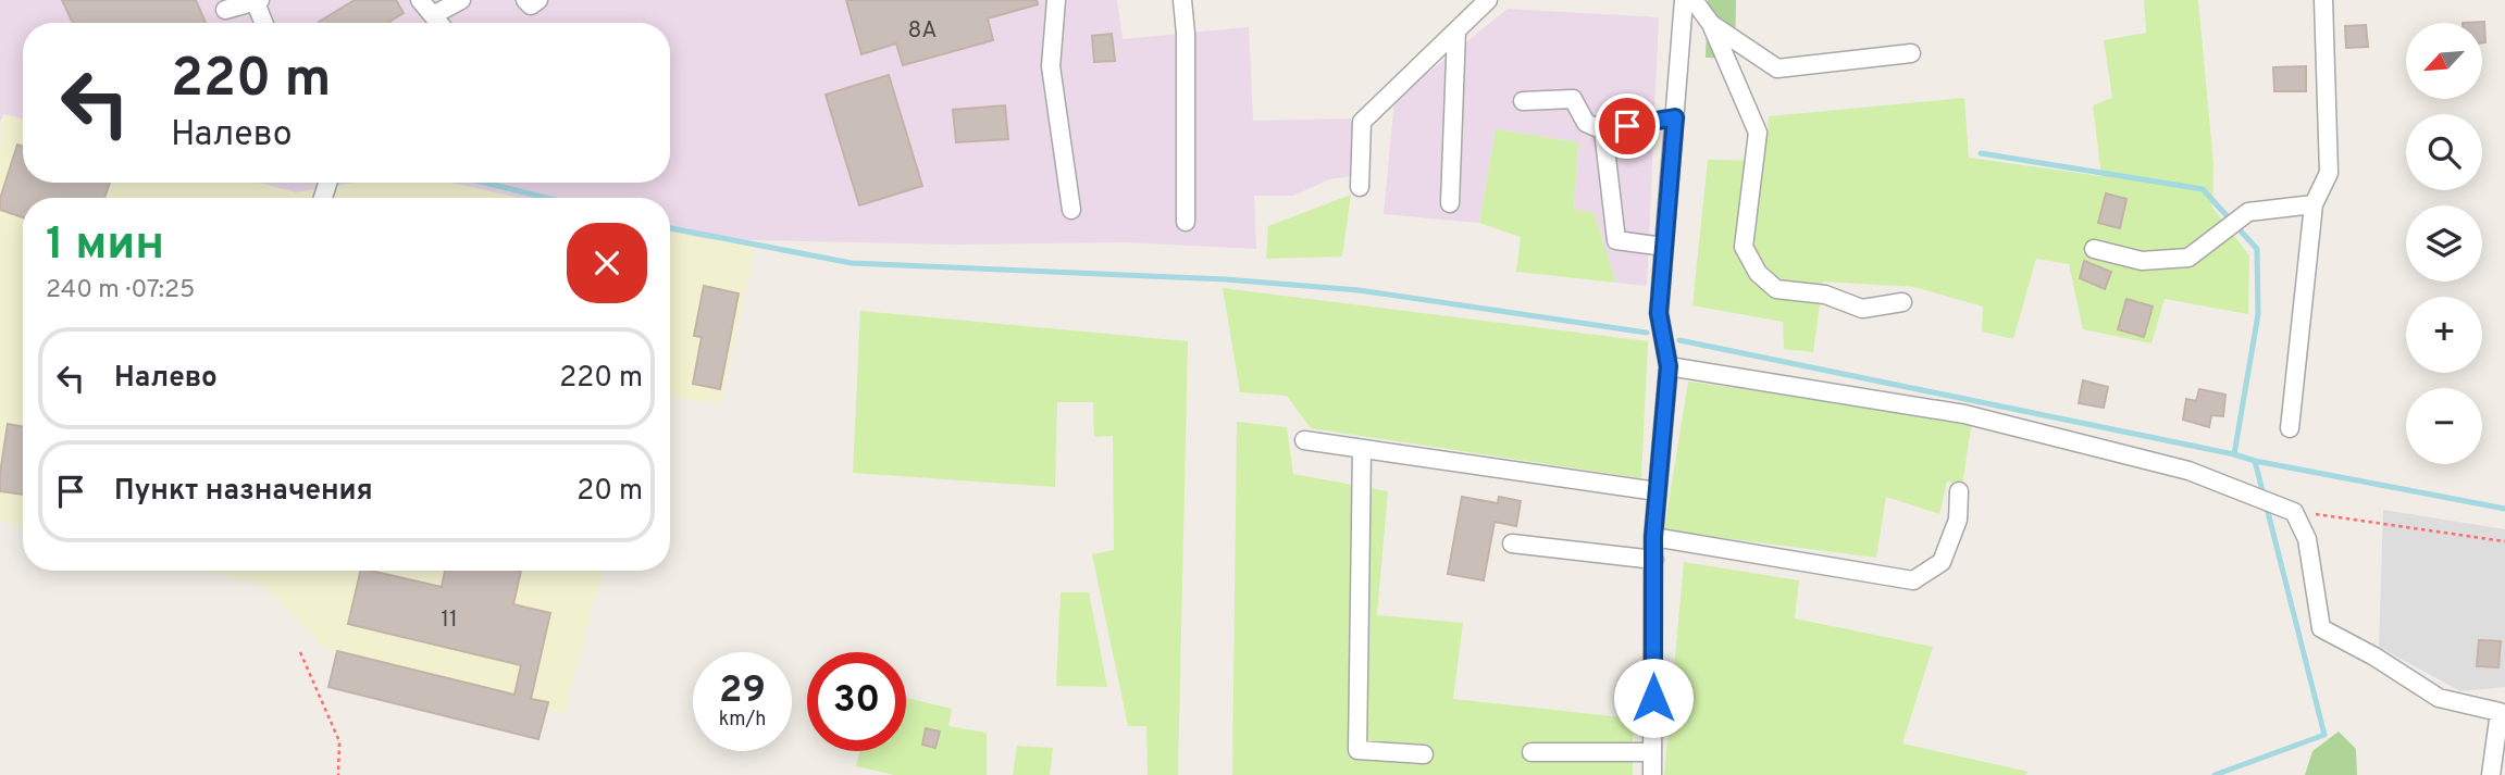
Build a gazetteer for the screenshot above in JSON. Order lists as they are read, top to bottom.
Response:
{
  "house_numbers": ["8А", "11"],
  "north": "bottom left",
  "page": {
    "map_buttons": ["+", "−"],
    "turn": ["220 m", "Налево"],
    "heading": ["1 мин", "240 m · 07:25"],
    "list": [
      {
        "name": "Налево",
        "value": "220 m"
      },
      {
        "name": "Пункт назначения",
        "value": "20 m"
      }
    ],
    "speed": "29 km/h",
    "limit": "30"
  }
}
